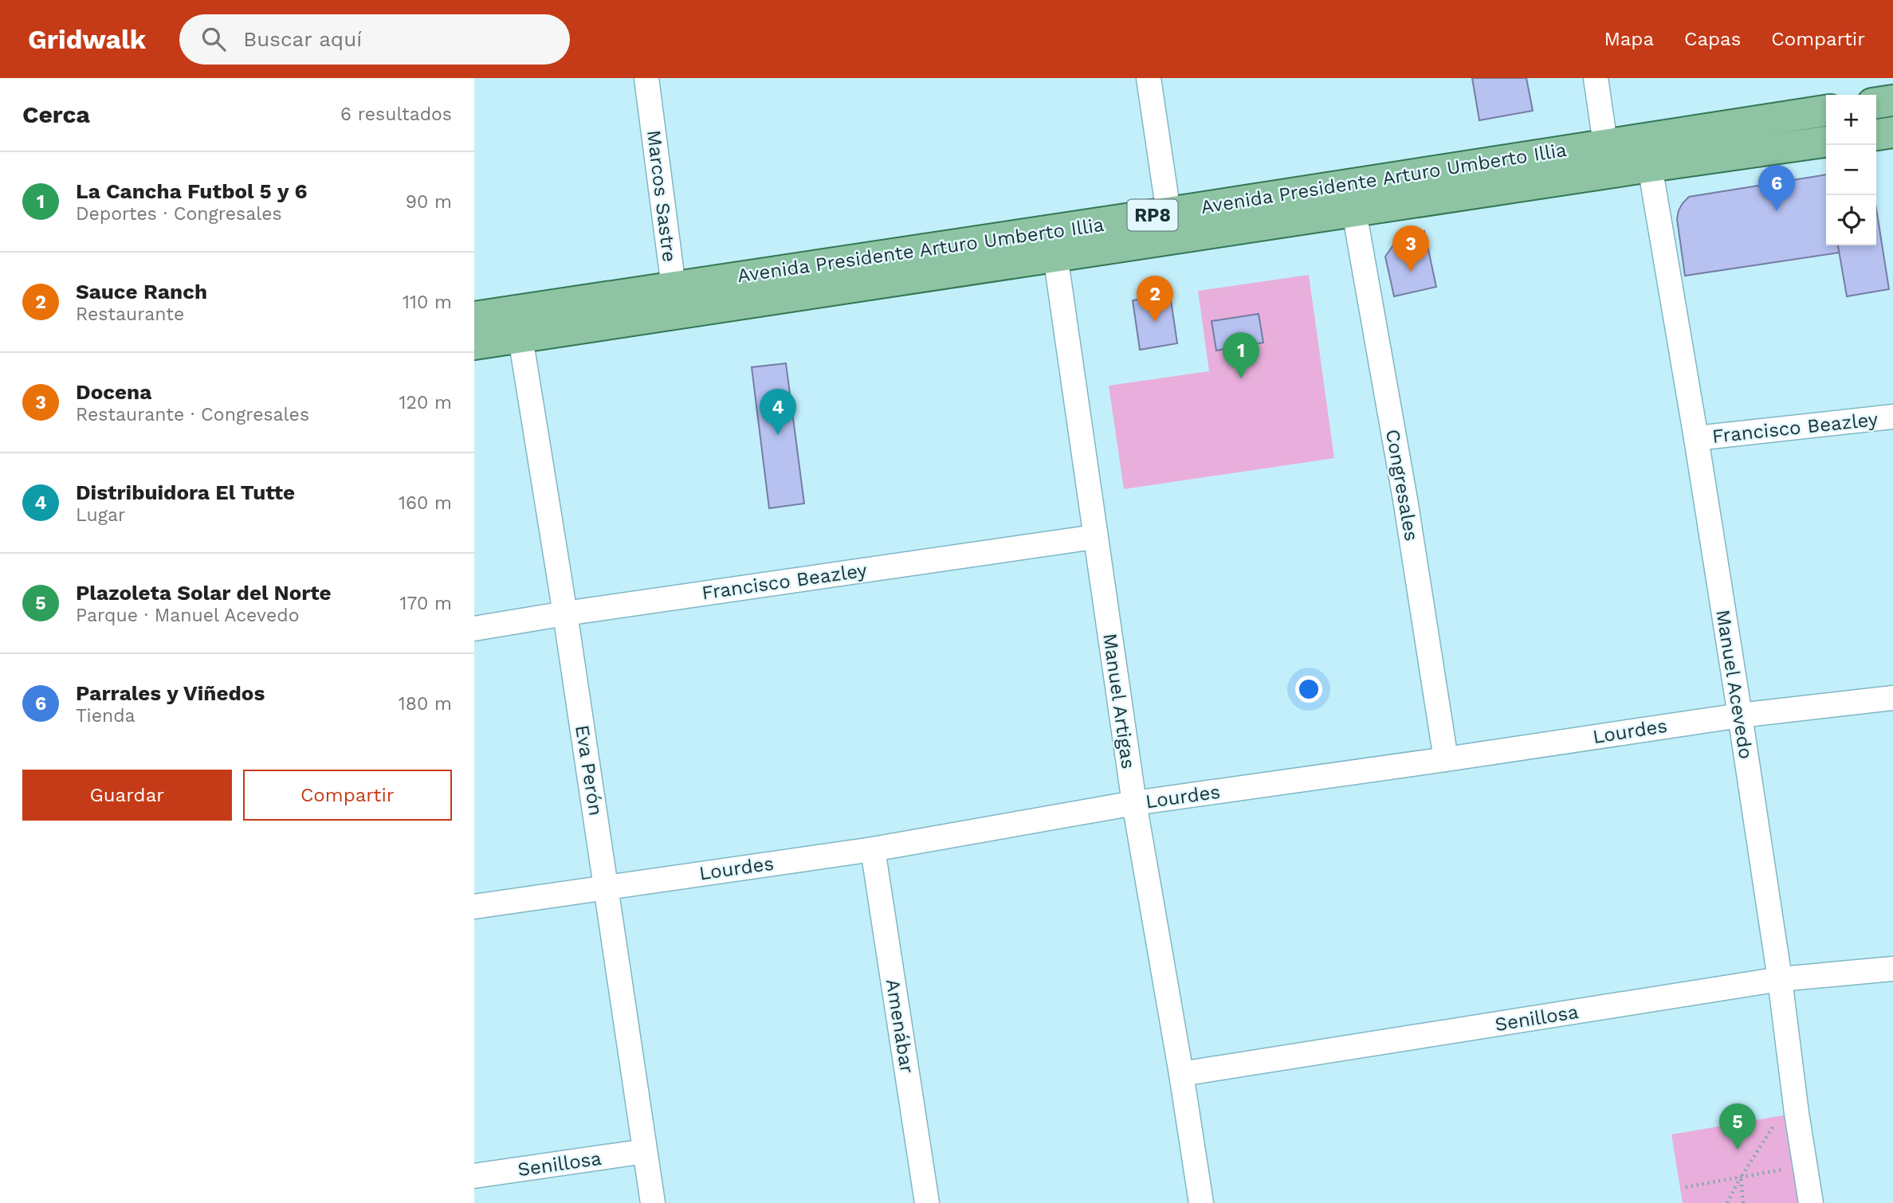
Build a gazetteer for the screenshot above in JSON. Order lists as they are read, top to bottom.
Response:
{
  "streets": {
    "main road": ["Avenida Presidente Arturo Umberto Illia", "RP8"],
    "street": [
      "Marcos Sastre",
      "Francisco Beazley",
      "Congresales",
      "Manuel Acevedo",
      "Manuel Artigas",
      "Lourdes",
      "Eva Perón",
      "Senillosa",
      "Amenábar"
    ]
  },
  "crossings": [
    ["Avenida Presidente Arturo Umberto Illia", "Marcos Sastre"],
    ["Avenida Presidente Arturo Umberto Illia", "Congresales"],
    ["Avenida Presidente Arturo Umberto Illia", "Manuel Acevedo"],
    ["Avenida Presidente Arturo Umberto Illia", "Manuel Artigas"],
    ["Avenida Presidente Arturo Umberto Illia", "Eva Perón"],
    ["Francisco Beazley", "Manuel Acevedo"],
    ["Francisco Beazley", "Manuel Artigas"],
    ["Francisco Beazley", "Eva Perón"],
    ["Congresales", "Lourdes"],
    ["Manuel Acevedo", "Lourdes"],
    ["Manuel Acevedo", "Senillosa"],
    ["Manuel Artigas", "Lourdes"],
    ["Manuel Artigas", "Senillosa"],
    ["Lourdes", "Eva Perón"],
    ["Lourdes", "Amenábar"],
    ["Eva Perón", "Senillosa"]
  ],
  "page": {
    "header": "Gridwalk",
    "search": "Buscar aquí",
    "nav": ["Mapa", "Capas", "Compartir"],
    "heading": ["Cerca", "6 resultados"],
    "map_buttons": ["+", "−"],
    "list": [
      {
        "mark": "1",
        "name": "La Cancha Futbol 5 y 6",
        "note": "Deportes · Congresales",
        "value": "90 m"
      },
      {
        "mark": "2",
        "name": "Sauce Ranch",
        "note": "Restaurante",
        "value": "110 m"
      },
      {
        "mark": "3",
        "name": "Docena",
        "note": "Restaurante · Congresales",
        "value": "120 m"
      },
      {
        "mark": "4",
        "name": "Distribuidora El Tutte",
        "note": "Lugar",
        "value": "160 m"
      },
      {
        "mark": "5",
        "name": "Plazoleta Solar del Norte",
        "note": "Parque · Manuel Acevedo",
        "value": "170 m"
      },
      {
        "mark": "6",
        "name": "Parrales y Viñedos",
        "note": "Tienda",
        "value": "180 m"
      }
    ],
    "pins": [
      "6",
      "3",
      "2",
      "1",
      "4",
      "5"
    ],
    "buttons": ["Guardar", "Compartir"]
  }
}
